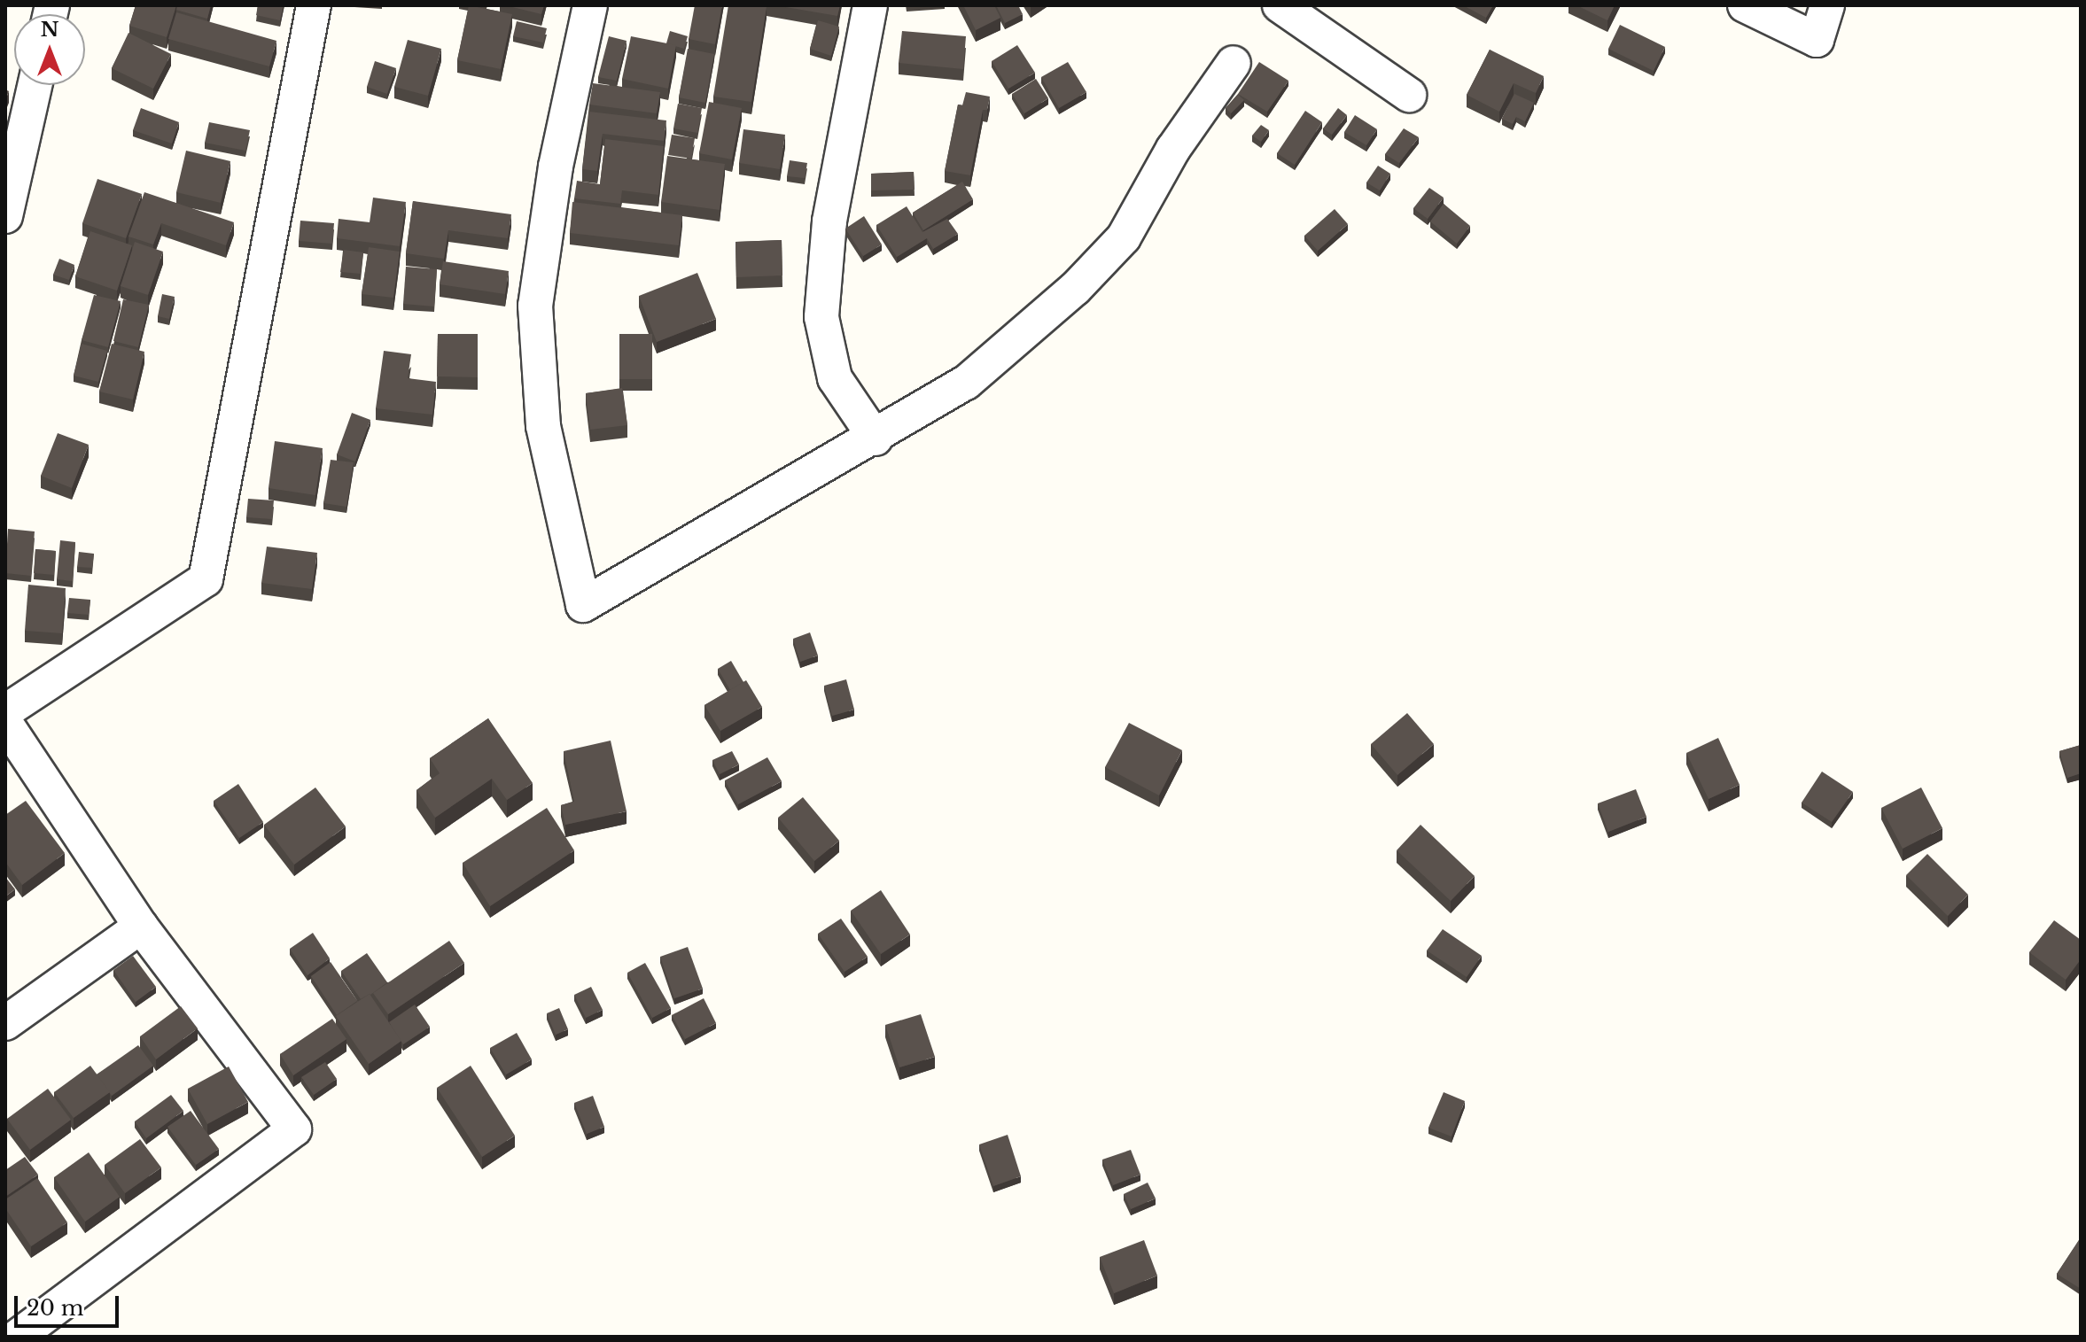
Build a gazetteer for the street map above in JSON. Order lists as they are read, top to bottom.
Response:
{
  "scale_bar": "20 m",
  "north": "top"
}
